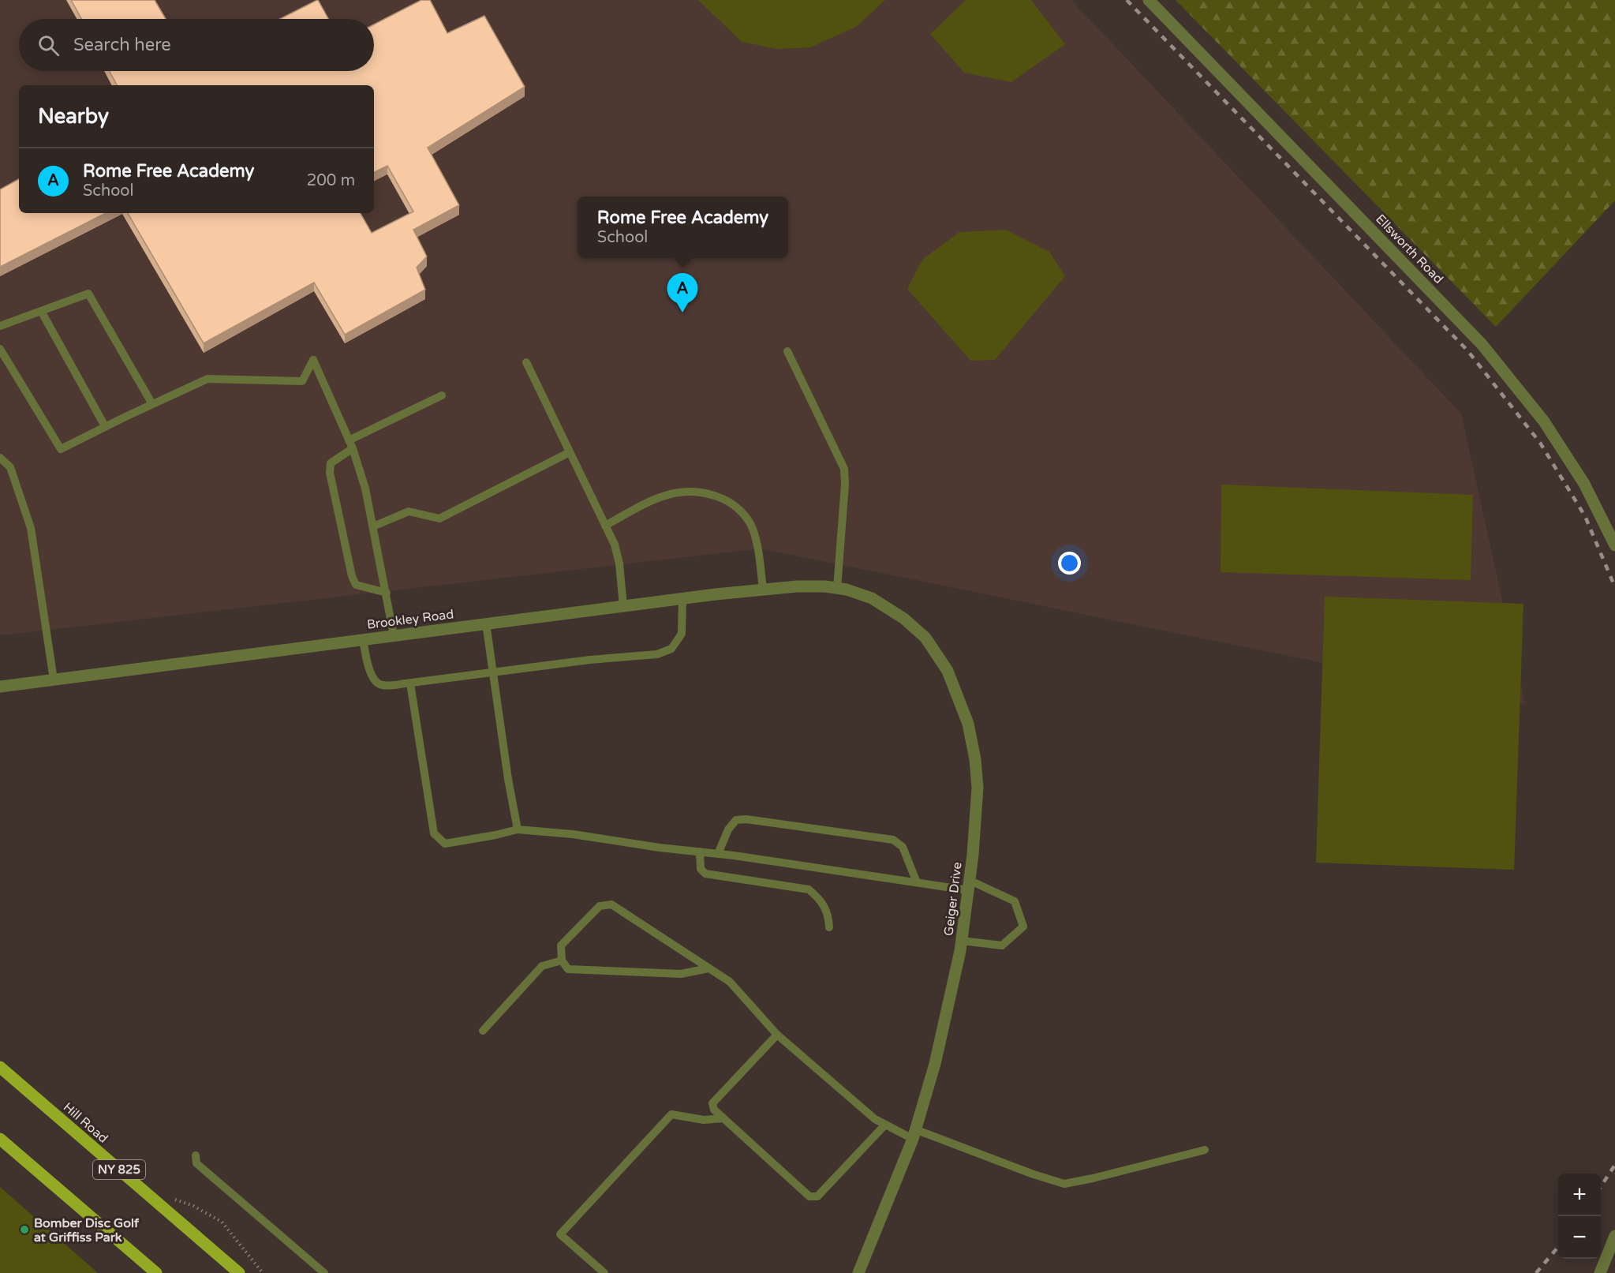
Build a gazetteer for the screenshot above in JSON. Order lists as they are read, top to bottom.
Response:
{
  "streets": {
    "main road": ["Hill Road", "NY 825"],
    "street": ["Ellsworth Road", "Brookley Road", "Geiger Drive"]
  },
  "crossings": [
    ["Brookley Road", "Geiger Drive"]
  ],
  "places": ["Bomber Disc Golf at Griffiss Park"],
  "page": {
    "search": "Search here",
    "heading": "Nearby",
    "list": [
      {
        "mark": "A",
        "name": "Rome Free Academy",
        "note": "School",
        "value": "200 m"
      }
    ],
    "popup": ["Rome Free Academy", "School"],
    "pins": "A",
    "map_buttons": ["+", "−"]
  }
}
